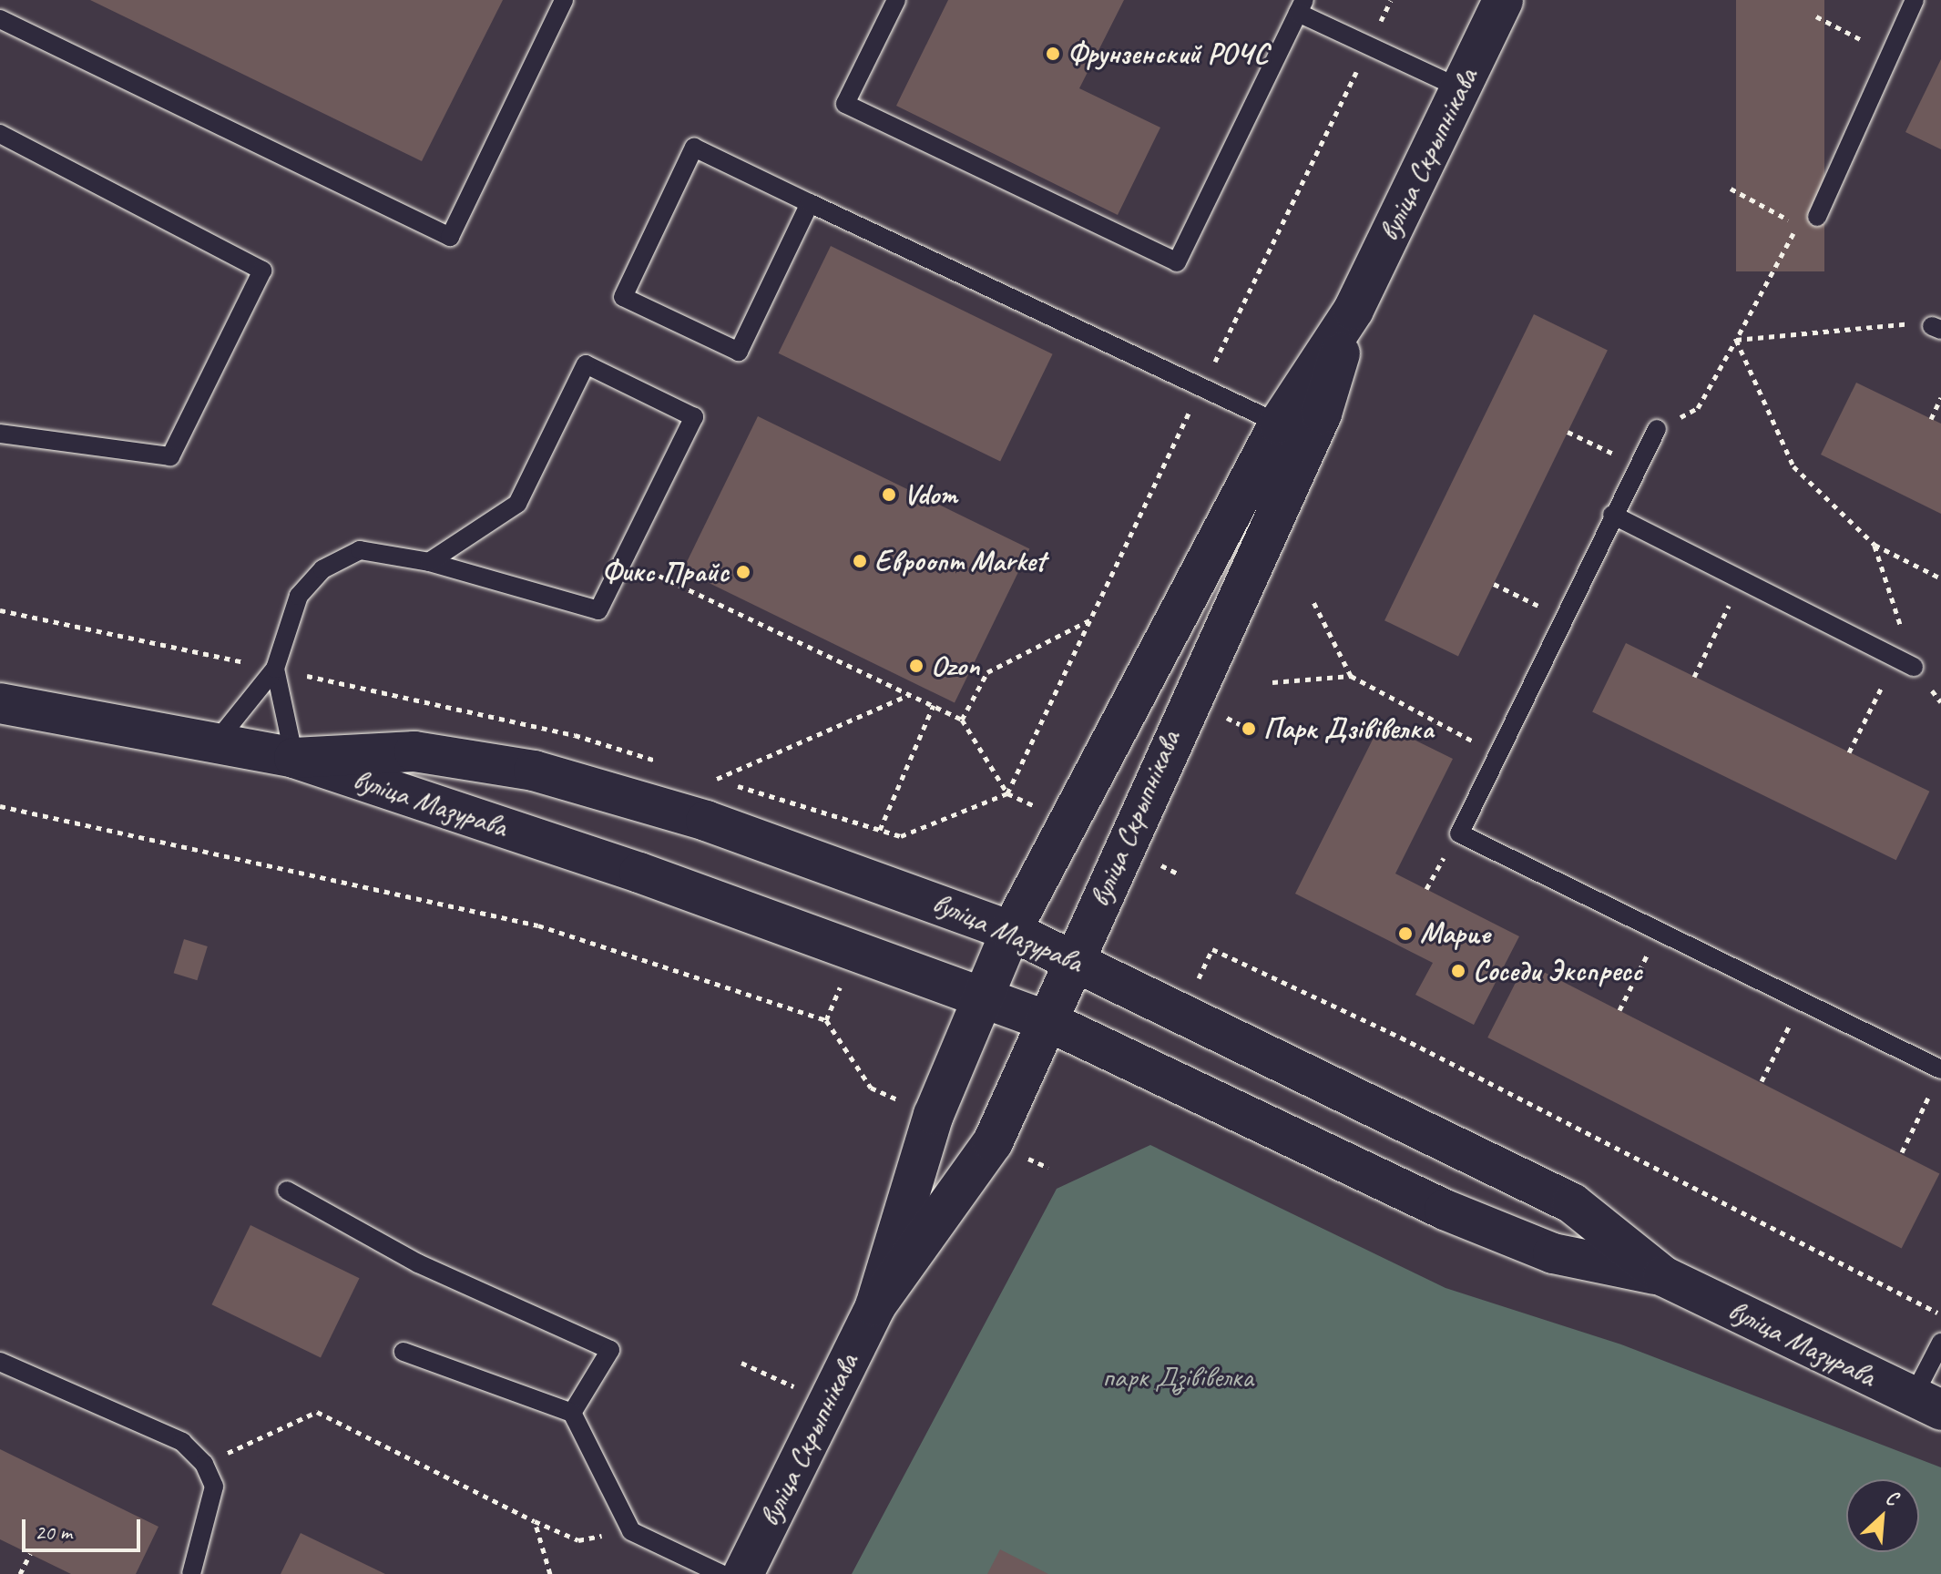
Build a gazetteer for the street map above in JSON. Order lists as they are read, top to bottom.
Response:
{
  "streets": {
    "main road": ["вуліца Скрыпнікава", "вуліца Мазурава"]
  },
  "crossings": [
    ["вуліца Скрыпнікава", "вуліца Мазурава"]
  ],
  "parks": ["парк Дзівівелка"],
  "places": [
    "Фрунзенский РОЧС",
    "Vdom",
    "Евроопт Market",
    "Фикс Прайс",
    "Ozon",
    "Парк Дзівівелка",
    "Марие",
    "Соседи Экспресс"
  ],
  "scale_bar": "20 m",
  "north": "top right"
}
